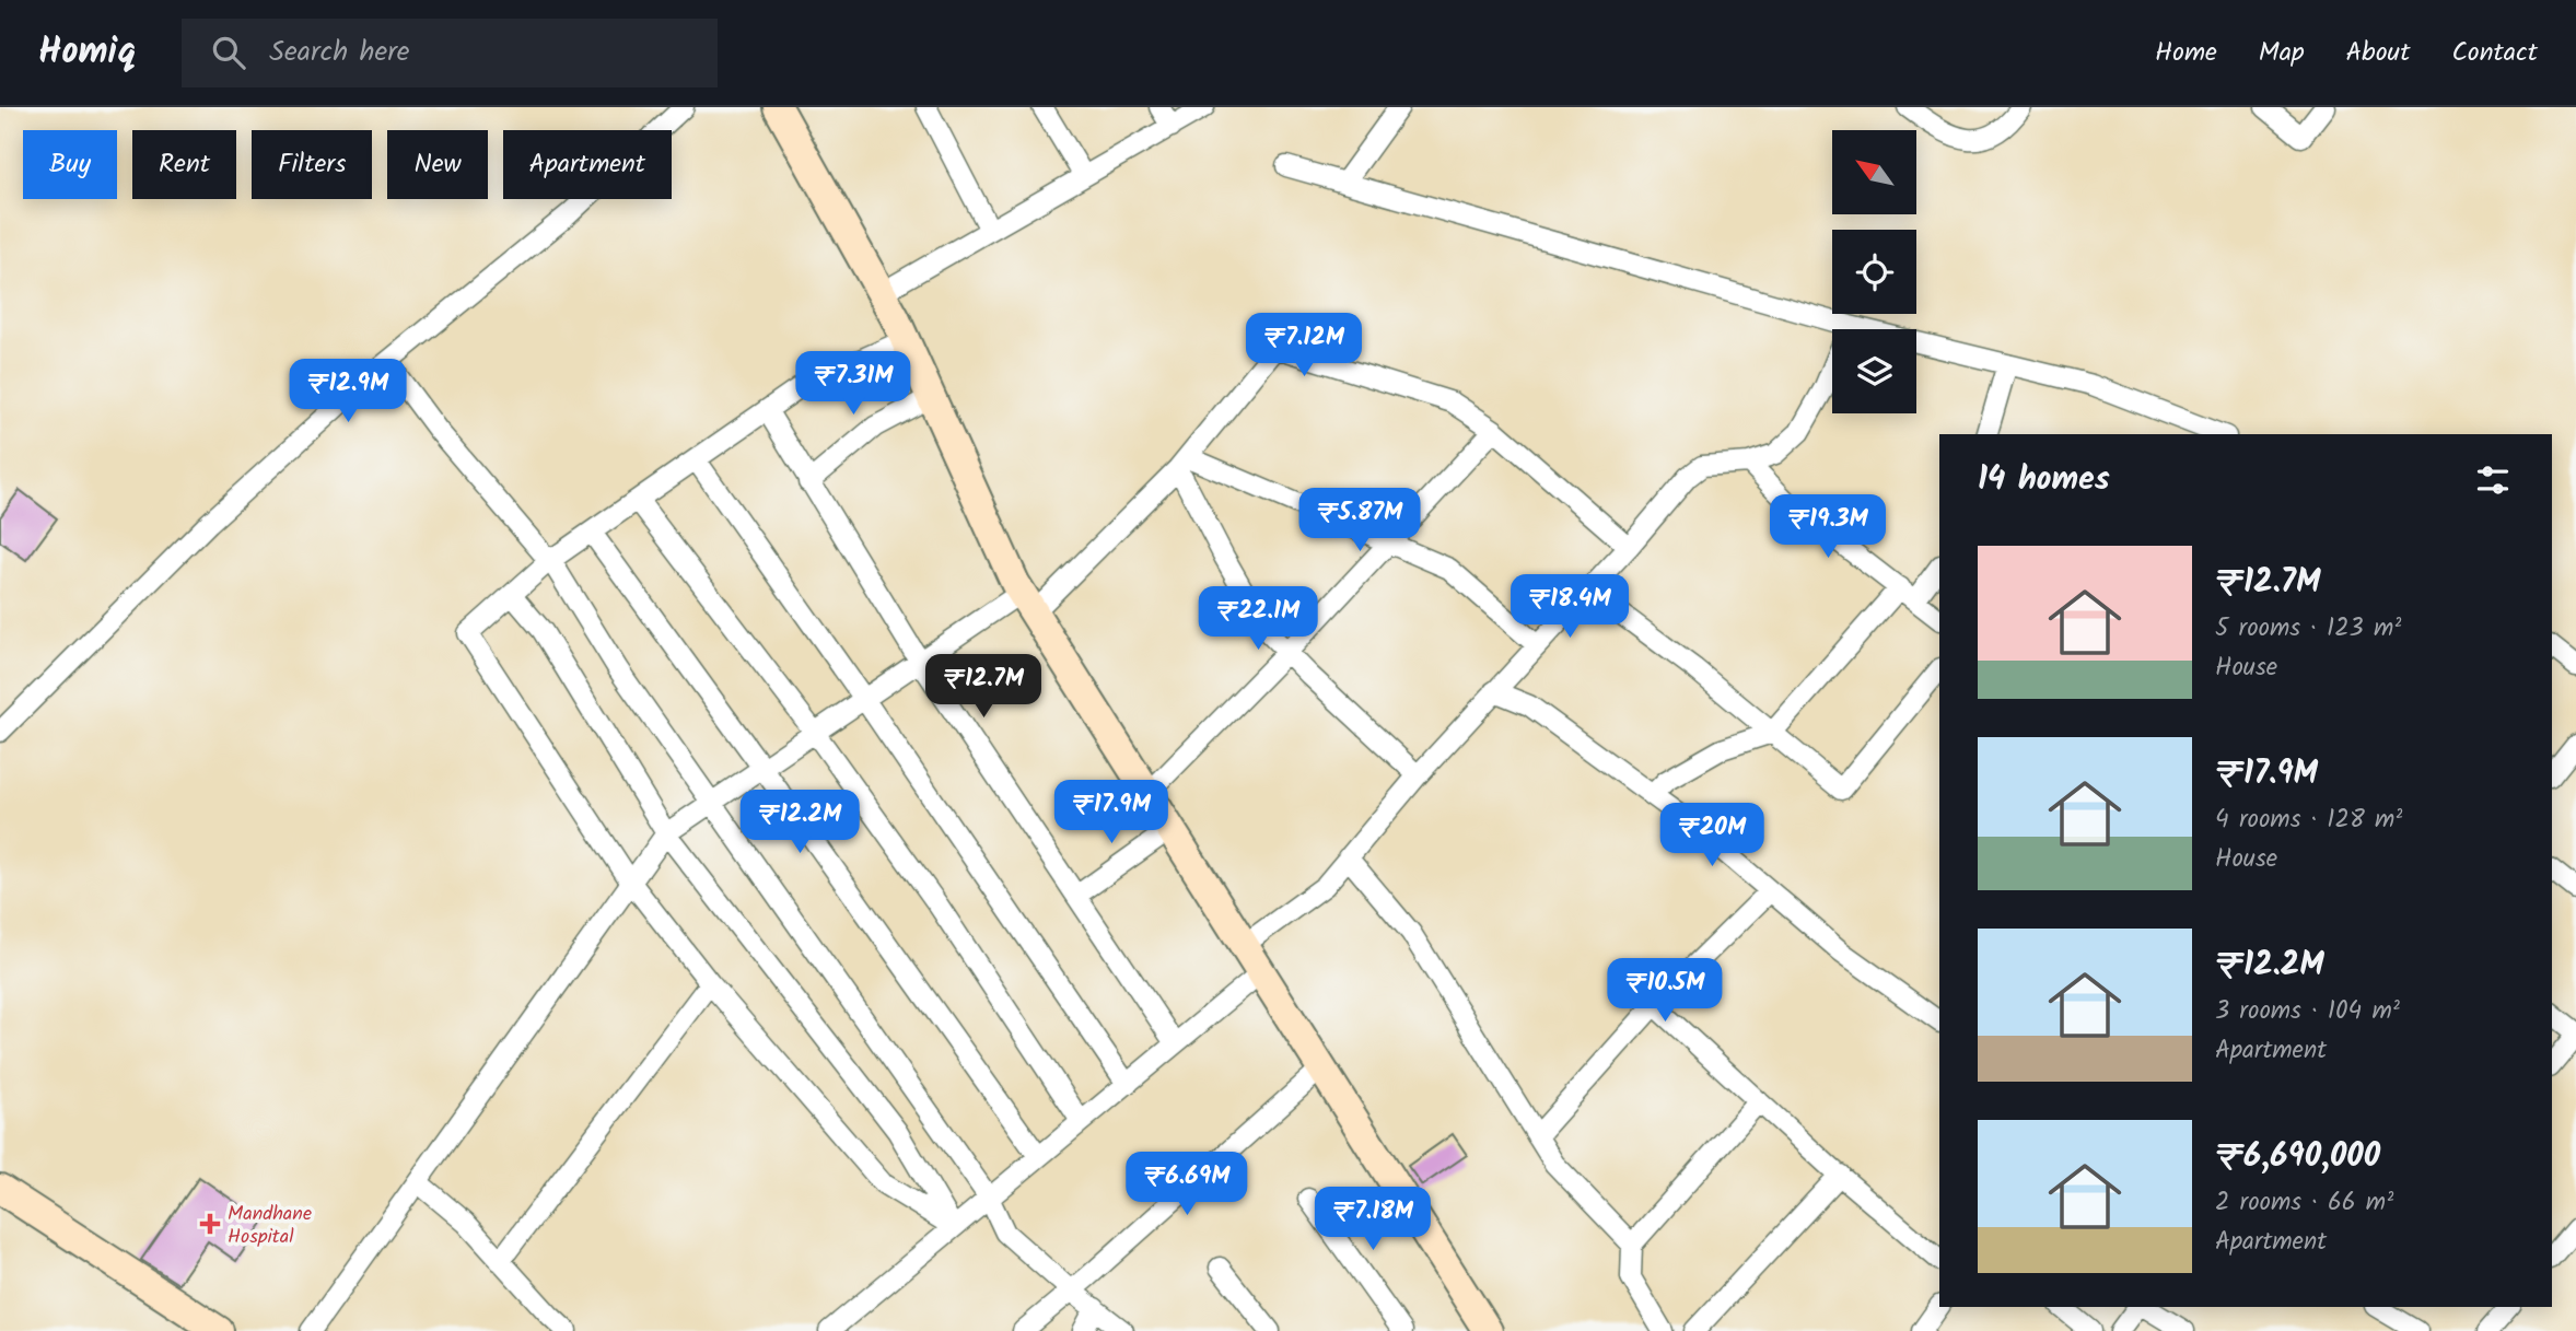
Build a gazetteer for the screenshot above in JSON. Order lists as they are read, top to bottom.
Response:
{
  "places": {
    "health": ["Mandhane Hospital"]
  },
  "north": "top left",
  "page": {
    "header": "Homiq",
    "search": "Search here",
    "nav": [
      "Home",
      "Map",
      "About",
      "Contact"
    ],
    "chip": [
      "Buy",
      "Rent",
      "Filters",
      "New",
      "Apartment"
    ],
    "price": [
      "₹7.12M",
      "₹7.31M",
      "₹12.9M",
      "₹5.87M",
      "₹19.3M",
      "₹18.4M",
      "₹22.1M",
      "₹12.7M",
      "₹17.9M",
      "₹12.2M",
      "₹20M",
      "₹10.5M",
      "₹6.69M",
      "₹7.18M"
    ],
    "heading": "14 homes",
    "list": [
      {
        "name": "₹12.7M",
        "note": "5 rooms · 123 m² · House"
      },
      {
        "name": "₹17.9M",
        "note": "4 rooms · 128 m² · House"
      },
      {
        "name": "₹12.2M",
        "note": "3 rooms · 104 m² · Apartment"
      },
      {
        "name": "₹6,690,000",
        "note": "2 rooms · 66 m² · Apartment"
      }
    ]
  }
}
